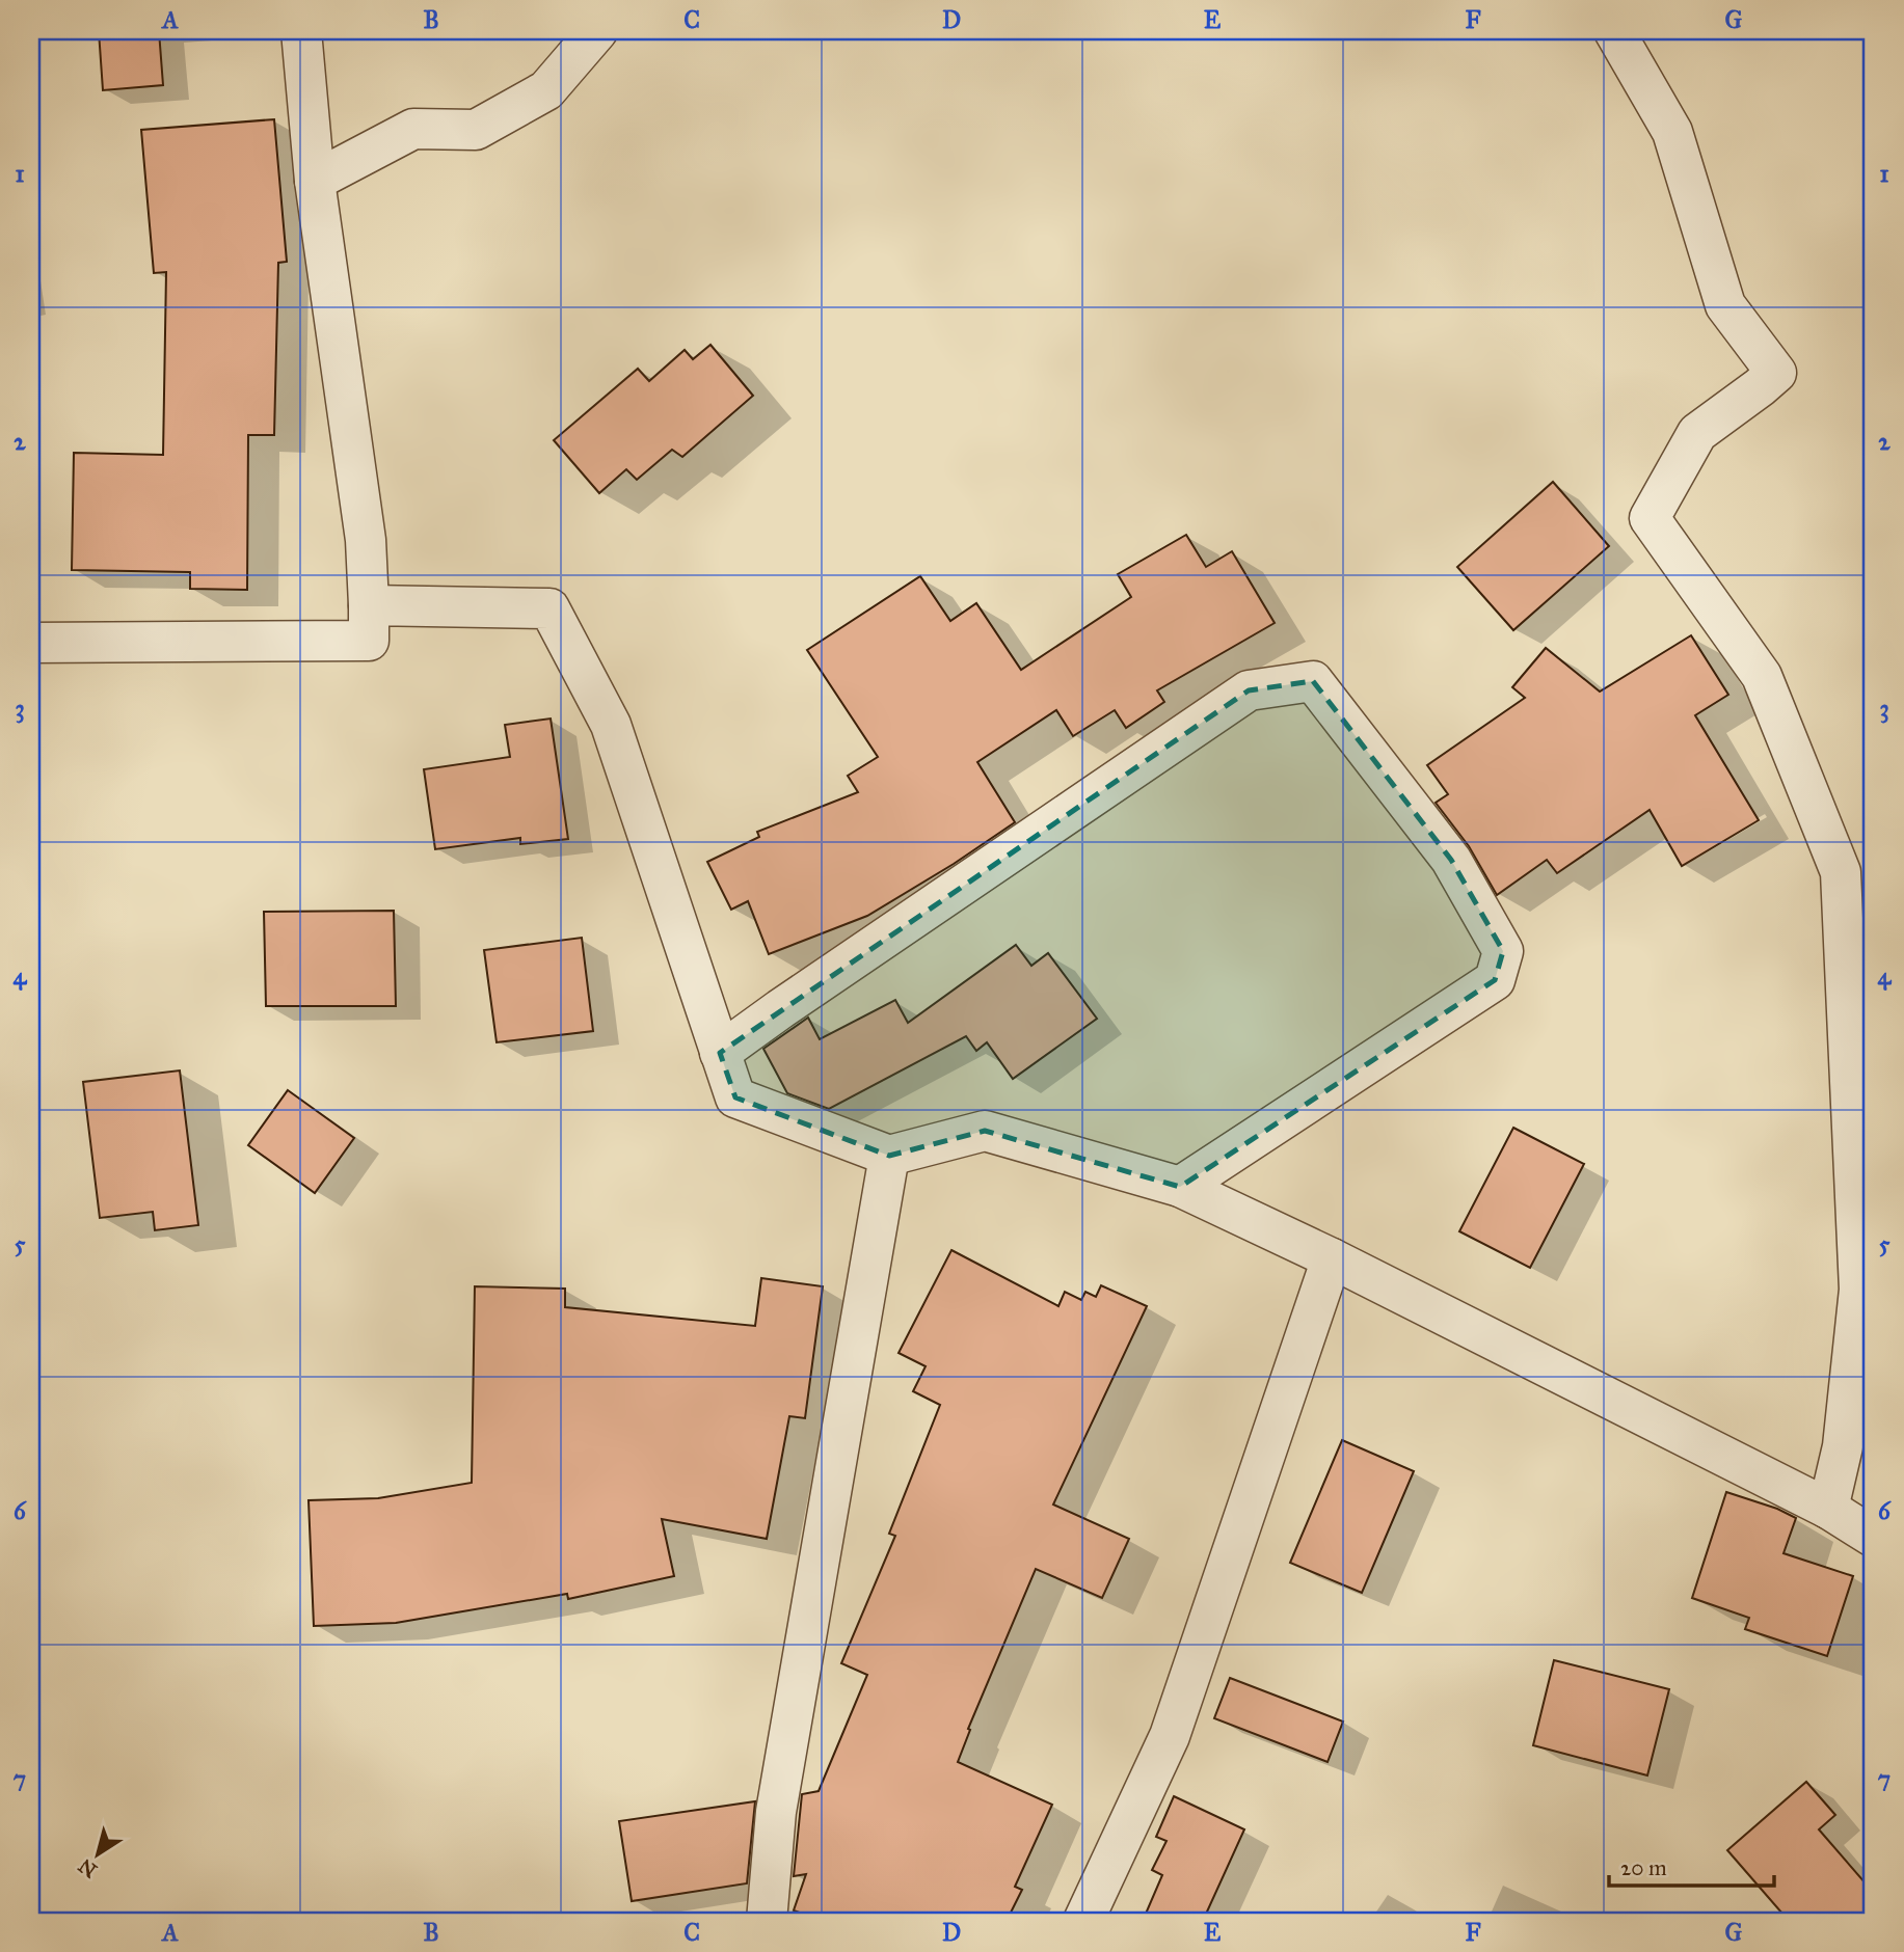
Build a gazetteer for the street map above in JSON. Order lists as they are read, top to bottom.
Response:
{
  "scale_bar": "20 m",
  "north": "bottom left",
  "grid": {
    "columns": [
      "A",
      "B",
      "C",
      "D",
      "E",
      "F",
      "G"
    ],
    "rows": [
      "1",
      "2",
      "3",
      "4",
      "5",
      "6",
      "7"
    ]
  }
}
